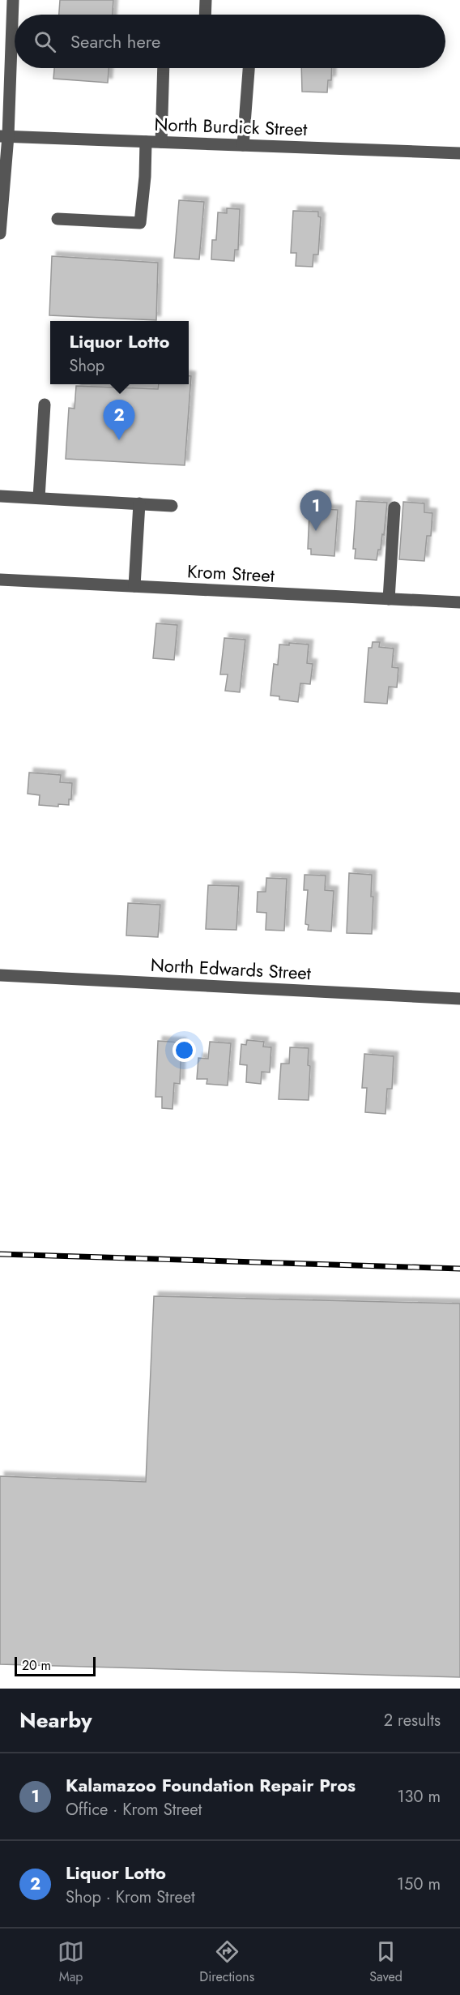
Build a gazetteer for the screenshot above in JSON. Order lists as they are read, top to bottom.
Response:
{
  "streets": {
    "street": ["North Burdick Street", "Krom Street", "North Edwards Street"]
  },
  "scale_bar": "20 m",
  "page": {
    "search": "Search here",
    "popup": ["Liquor Lotto", "Shop"],
    "pins": ["2", "1"],
    "scale": "20 m",
    "heading": ["Nearby", "2 results"],
    "list": [
      {
        "mark": "1",
        "name": "Kalamazoo Foundation Repair Pros",
        "note": "Office · Krom Street",
        "value": "130 m"
      },
      {
        "mark": "2",
        "name": "Liquor Lotto",
        "note": "Shop · Krom Street",
        "value": "150 m"
      }
    ],
    "nav": ["Map", "Directions", "Saved"]
  }
}
